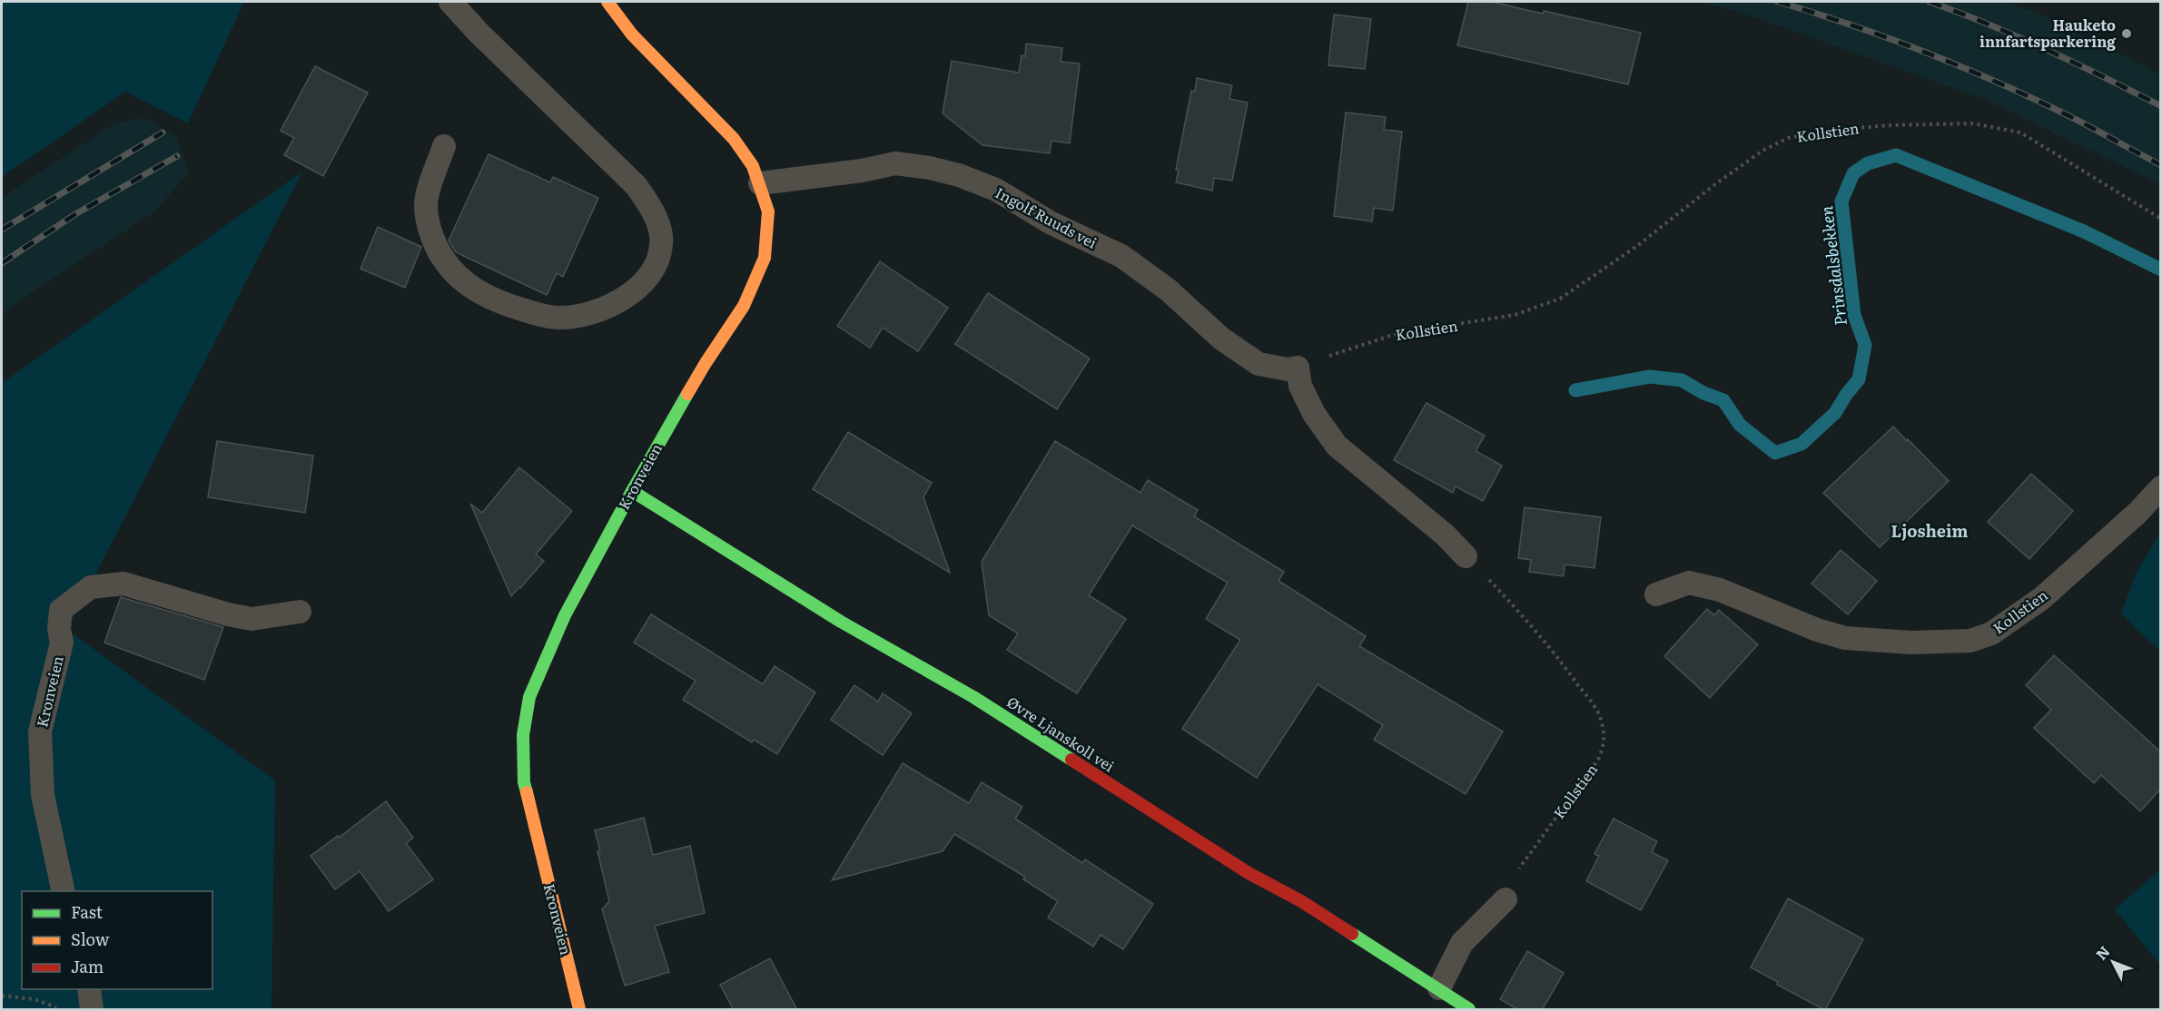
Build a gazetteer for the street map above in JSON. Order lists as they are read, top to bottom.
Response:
{
  "streets": {
    "street": ["Kronveien", "Øvre Ljanskoll vei"],
    "lane": ["Kollstien", "Ingolf Ruuds vei"]
  },
  "crossings": [
    ["Kollstien", "Ingolf Ruuds vei"],
    ["Ingolf Ruuds vei", "Kronveien"],
    ["Kronveien", "Øvre Ljanskoll vei"]
  ],
  "districts": ["Ljosheim"],
  "water": ["Prinsdalsbekken"],
  "places": ["Hauketo innfartsparkering"],
  "legend": ["Fast", "Slow", "Jam"],
  "north": "top left"
}
